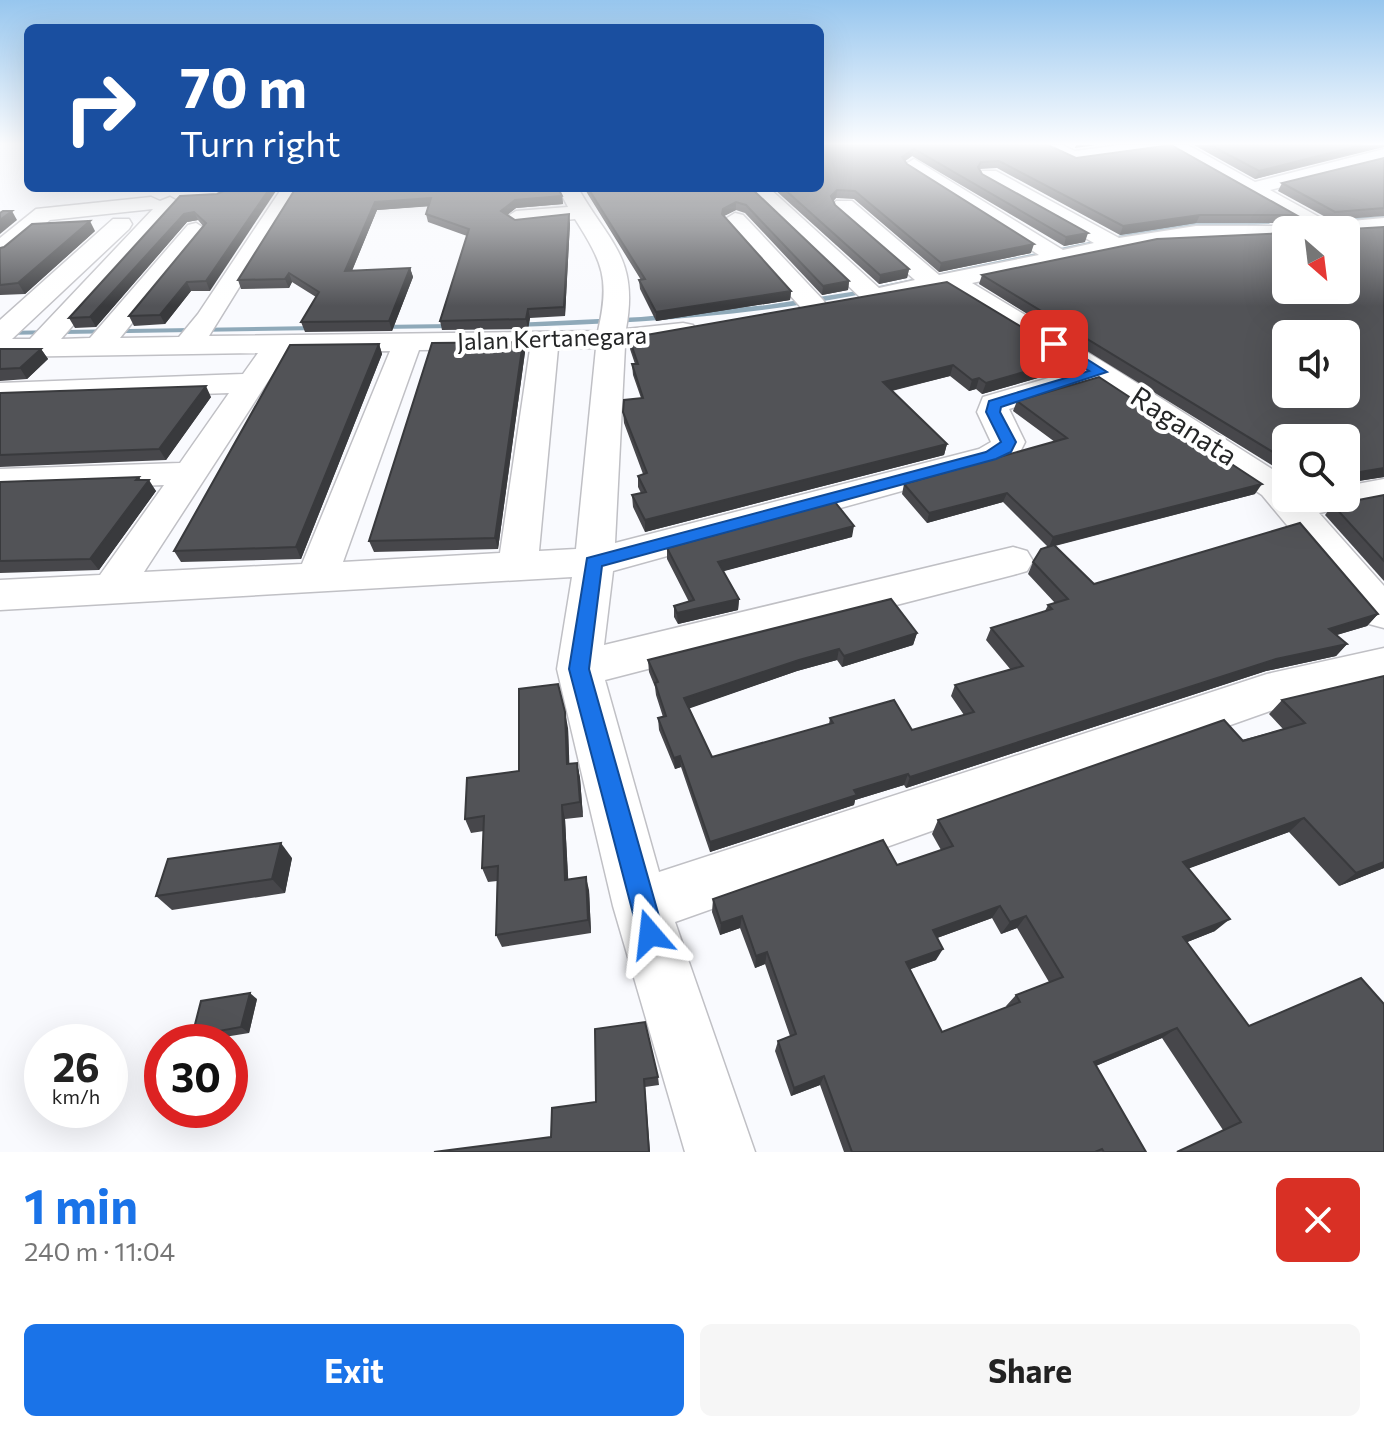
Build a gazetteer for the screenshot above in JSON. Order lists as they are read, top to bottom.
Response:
{
  "streets": {
    "street": ["Jalan Kertanegara", "Raganata"]
  },
  "north": "bottom right",
  "page": {
    "turn": ["70 m", "Turn right"],
    "speed": "26 km/h",
    "limit": "30",
    "heading": ["1 min", "240 m · 11:04"],
    "buttons": ["Exit", "Share"]
  }
}
